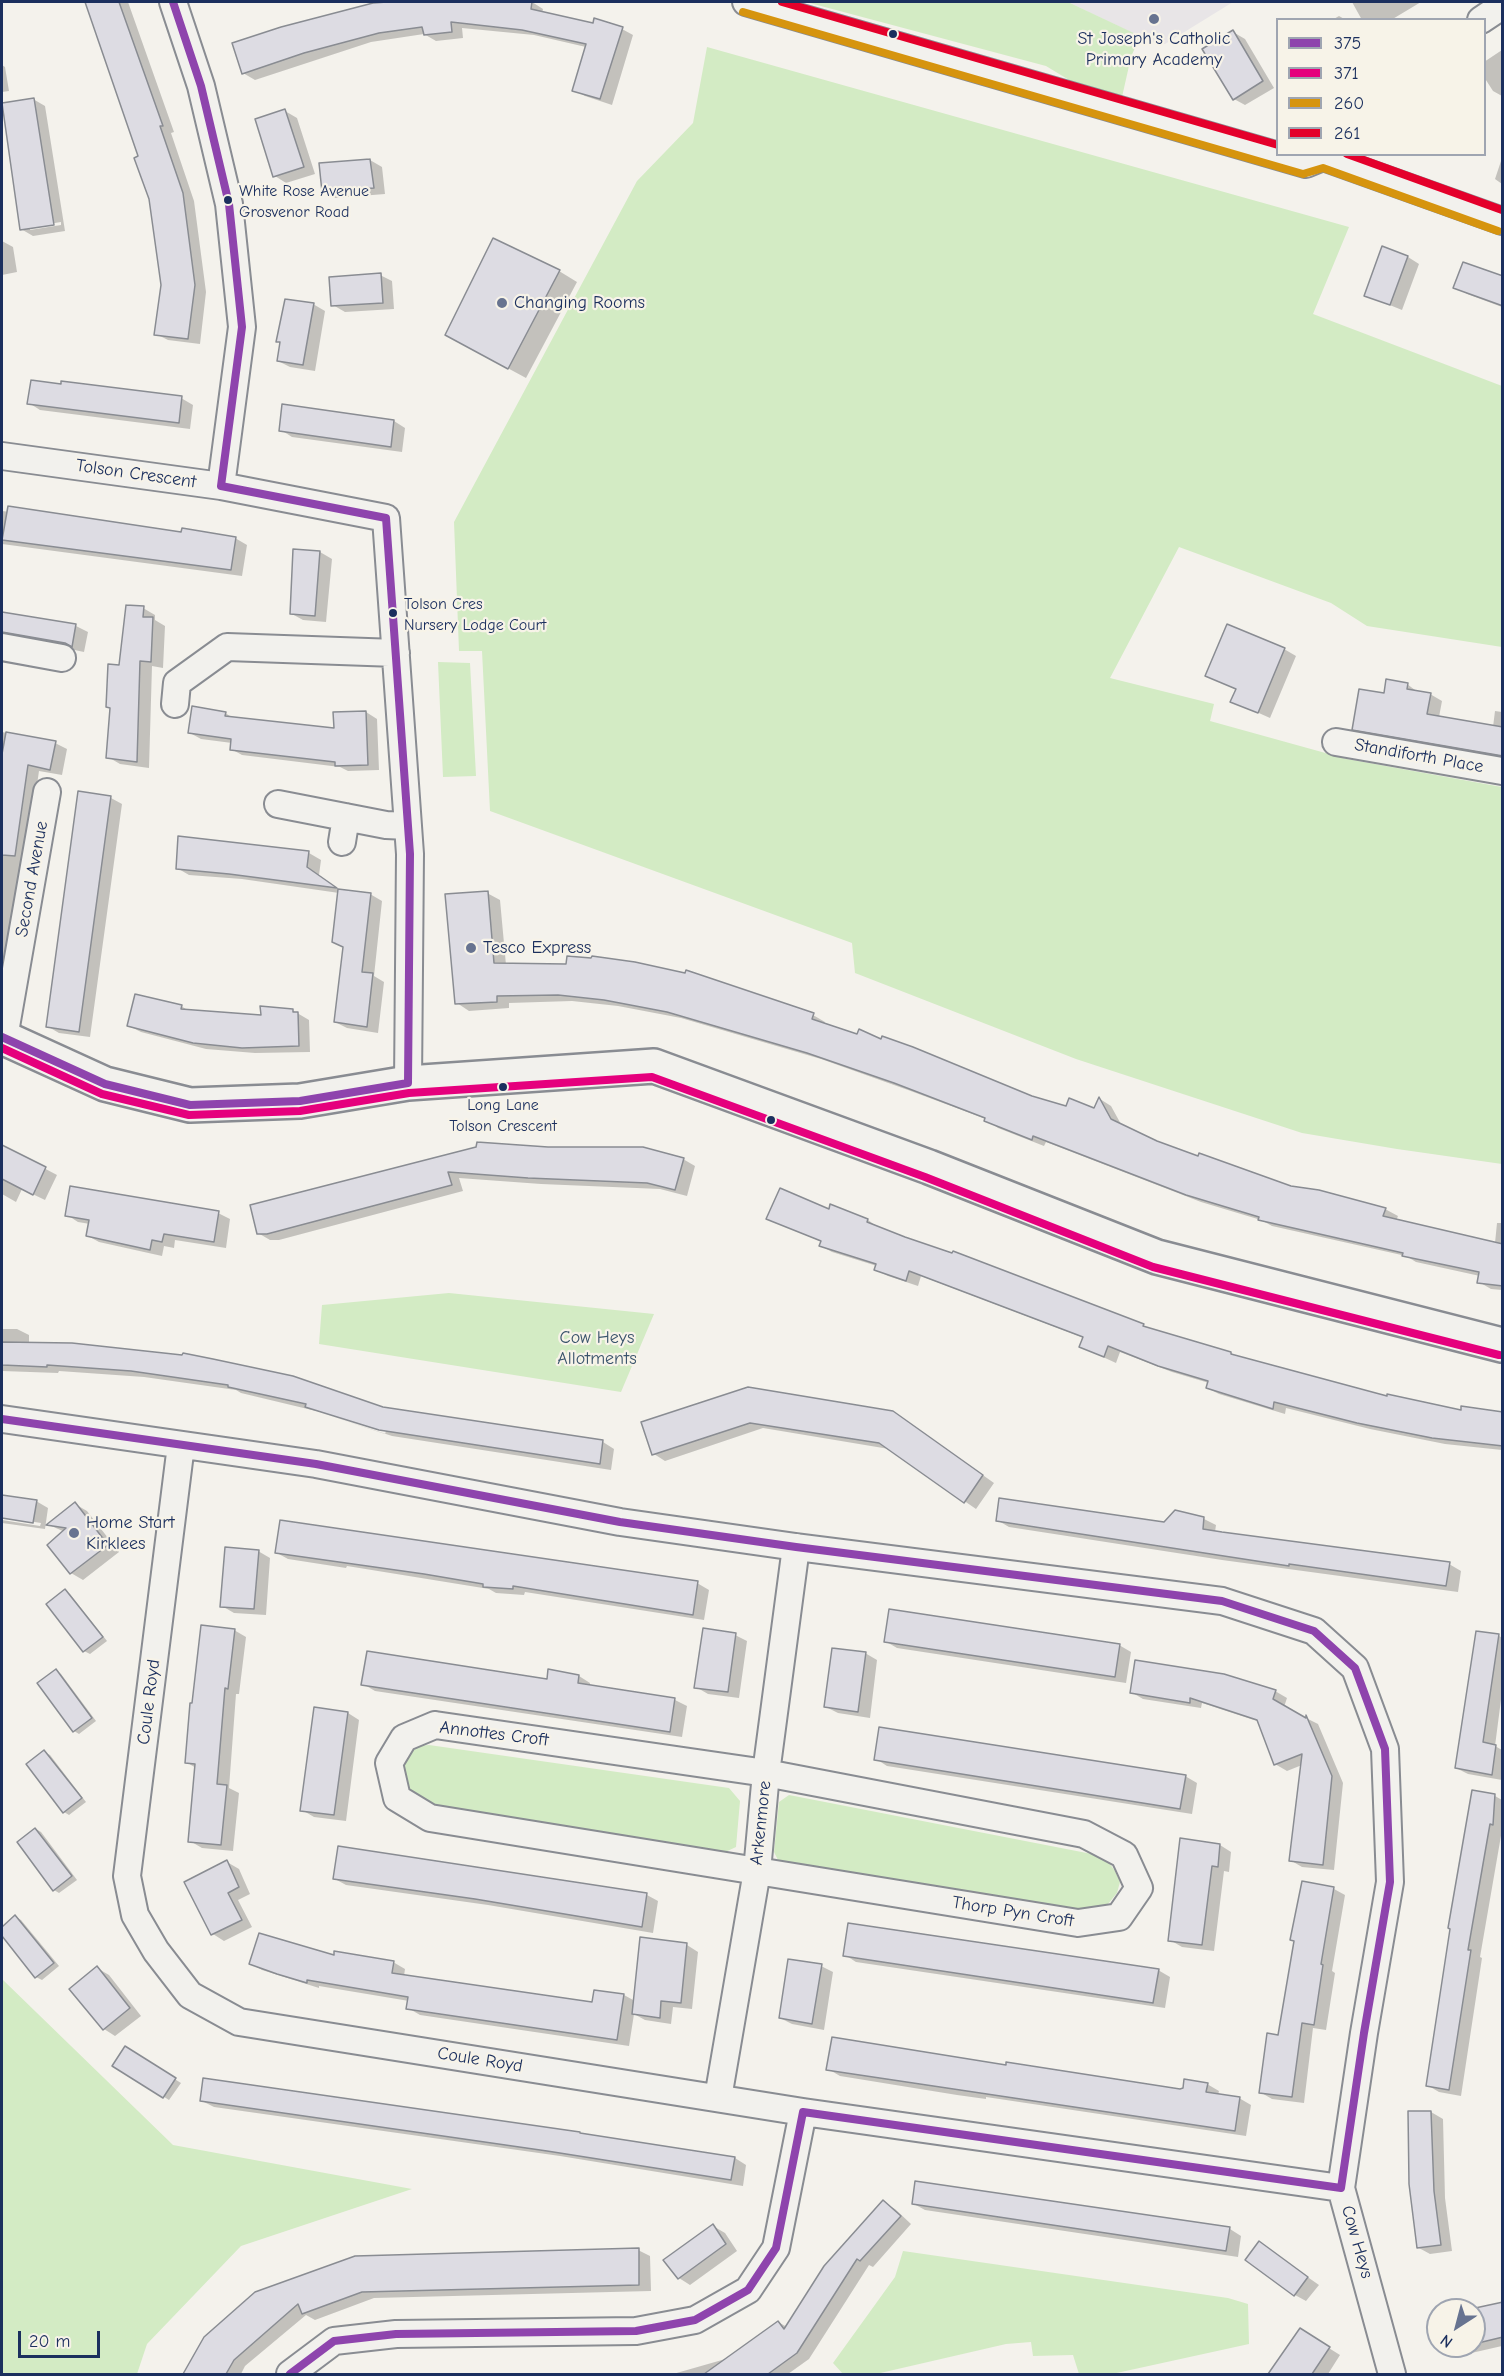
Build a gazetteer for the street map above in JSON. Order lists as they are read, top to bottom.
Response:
{
  "streets": {
    "street": [
      "Tolson Crescent",
      "Standiforth Place",
      "Second Avenue",
      "Coule Royd",
      "Annottes Croft",
      "Arkenmore",
      "Thorp Pyn Croft",
      "Cow Heys"
    ]
  },
  "crossings": [
    ["Coule Royd", "Arkenmore"],
    ["Coule Royd", "Cow Heys"],
    ["Annottes Croft", "Arkenmore"],
    ["Annottes Croft", "Thorp Pyn Croft"],
    ["Arkenmore", "Thorp Pyn Croft"],
    ["Arkenmore", "Cow Heys"]
  ],
  "parks": ["Cow Heys Allotments"],
  "places": [
    "St Joseph's Catholic Primary Academy",
    "White Rose Avenue Grosvenor Road",
    "Changing Rooms",
    "Tolson Cres Nursery Lodge Court",
    "Tesco Express",
    "Long Lane Tolson Crescent",
    "Home Start Kirklees"
  ],
  "lines": [
    "transit line 375",
    "transit line 261",
    "transit line 260",
    "transit line 371"
  ],
  "legend": [
    "375",
    "371",
    "260",
    "261"
  ],
  "scale_bar": "20 m",
  "north": "bottom left"
}
